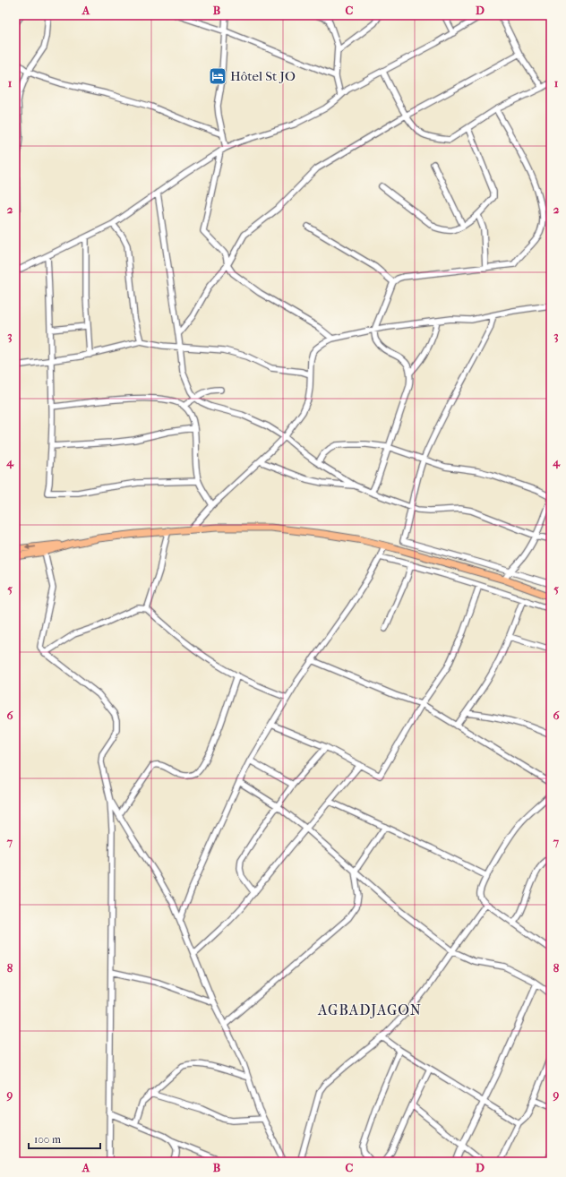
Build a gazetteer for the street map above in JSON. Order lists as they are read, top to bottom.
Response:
{
  "districts": ["AGBADJAGON"],
  "places": {
    "hotel": ["Hôtel St JO"]
  },
  "scale_bar": "100 m",
  "grid": {
    "columns": [
      "A",
      "B",
      "C",
      "D"
    ],
    "rows": [
      "1",
      "2",
      "3",
      "4",
      "5",
      "6",
      "7",
      "8",
      "9"
    ]
  }
}
